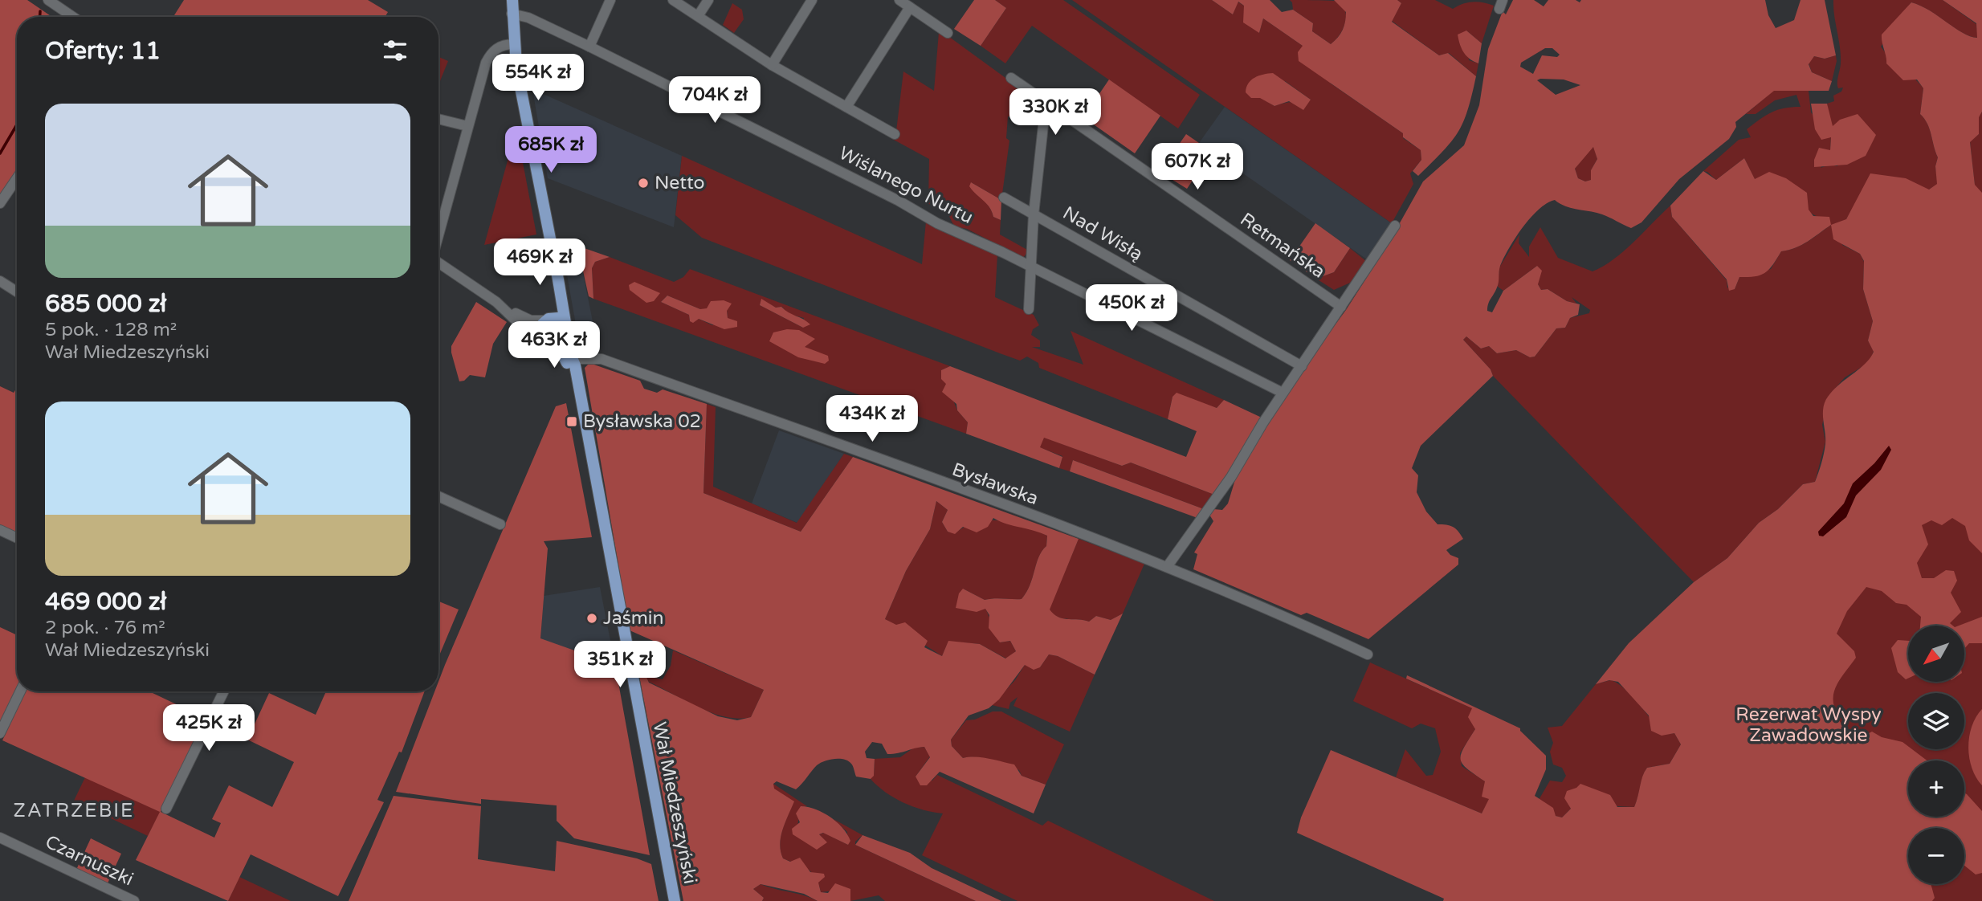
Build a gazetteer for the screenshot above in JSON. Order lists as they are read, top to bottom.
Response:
{
  "streets": {
    "main road": ["Wał Miedzeszyński"],
    "street": [
      "Wiślanego Nurtu",
      "Nad Wisłą",
      "Retmańska",
      "Bysławska",
      "Czarnuszki"
    ]
  },
  "crossings": [
    ["Wiślanego Nurtu", "Wał Miedzeszyński"],
    ["Bysławska", "Wał Miedzeszyński"]
  ],
  "districts": ["ZATRZEBIE"],
  "parks": ["Rezerwat Wyspy Zawadowskie"],
  "places": {
    "other": ["Netto", "Jaśmin"],
    "transit": ["Bysławska 02"]
  },
  "north": "bottom left",
  "page": {
    "heading": "Oferty: 11",
    "price": [
      "554K zł",
      "704K zł",
      "330K zł",
      "685K zł",
      "607K zł",
      "469K zł",
      "450K zł",
      "463K zł",
      "434K zł",
      "351K zł",
      "425K zł"
    ],
    "list": [
      {
        "name": "685 000 zł",
        "note": "5 pok. · 128 m² · Wał Miedzeszyński"
      },
      {
        "name": "469 000 zł",
        "note": "2 pok. · 76 m² · Wał Miedzeszyński"
      }
    ],
    "map_buttons": ["+", "−"]
  }
}
